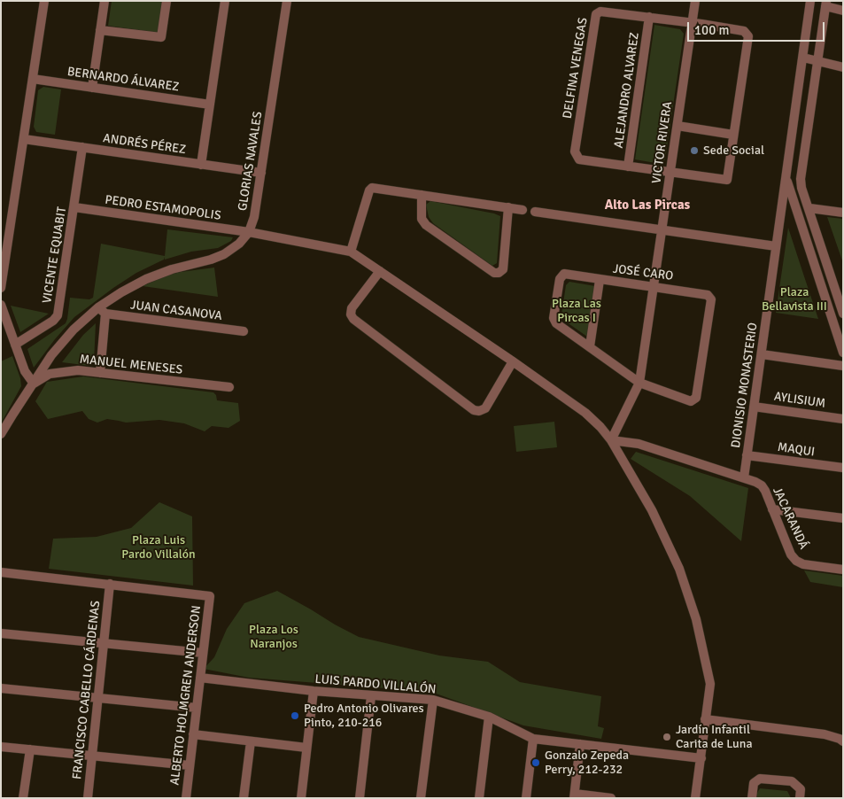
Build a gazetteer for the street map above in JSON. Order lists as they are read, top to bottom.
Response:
{
  "streets": {
    "street": [
      "DELFINA VENEGAS",
      "BERNARDO ÁLVAREZ",
      "ALEJANDRO ALVAREZ",
      "VICTOR RIVERA",
      "ANDRÉS PÉREZ",
      "GLORIAS NAVALES",
      "PEDRO ESTAMOPOLIS",
      "VICENTE EQUABIT",
      "JOSÉ CARO",
      "JUAN CASANOVA",
      "MANUEL MENESES",
      "DIONISIO MONASTERIO",
      "AYLISIUM",
      "MAQUI",
      "JACARANDÁ",
      "LUIS PARDO VILLALÓN",
      "FRANCISCO CABELLO CÁRDENAS",
      "ALBERTO HOLMGREN ANDERSON"
    ]
  },
  "crossings": [
    ["DELFINA VENEGAS", "ALEJANDRO ALVAREZ"],
    ["DELFINA VENEGAS", "VICTOR RIVERA"],
    ["VICTOR RIVERA", "JOSÉ CARO"],
    ["ANDRÉS PÉREZ", "GLORIAS NAVALES"],
    ["ANDRÉS PÉREZ", "VICENTE EQUABIT"],
    ["GLORIAS NAVALES", "PEDRO ESTAMOPOLIS"],
    ["GLORIAS NAVALES", "JUAN CASANOVA"],
    ["GLORIAS NAVALES", "MANUEL MENESES"],
    ["PEDRO ESTAMOPOLIS", "VICENTE EQUABIT"],
    ["DIONISIO MONASTERIO", "AYLISIUM"],
    ["DIONISIO MONASTERIO", "MAQUI"],
    ["DIONISIO MONASTERIO", "JACARANDÁ"],
    ["LUIS PARDO VILLALÓN", "ALBERTO HOLMGREN ANDERSON"],
    ["FRANCISCO CABELLO CÁRDENAS", "ALBERTO HOLMGREN ANDERSON"]
  ],
  "districts": ["Alto Las Pircas"],
  "parks": [
    "Plaza Bellavista III",
    "Plaza Las Pircas I",
    "Plaza Luis Pardo Villalón",
    "Plaza Los Naranjos"
  ],
  "places": [
    "Sede Social",
    "Pedro Antonio Olivares Pinto, 210-216",
    "Jardín Infantil Carita de Luna",
    "Gonzalo Zepeda Perry, 212-232"
  ],
  "scale_bar": "100 m"
}
